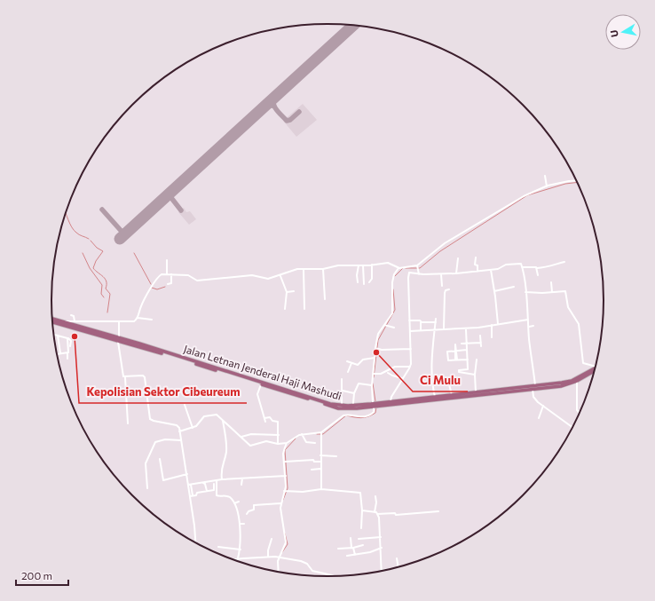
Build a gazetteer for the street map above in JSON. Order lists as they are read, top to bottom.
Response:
{
  "streets": {
    "main road": ["Jalan Letnan Jenderal Haji Mashudi"]
  },
  "places": ["Kepolisian Sektor Cibeureum", "Ci Mulu"],
  "scale_bar": "200 m",
  "north": "left"
}
